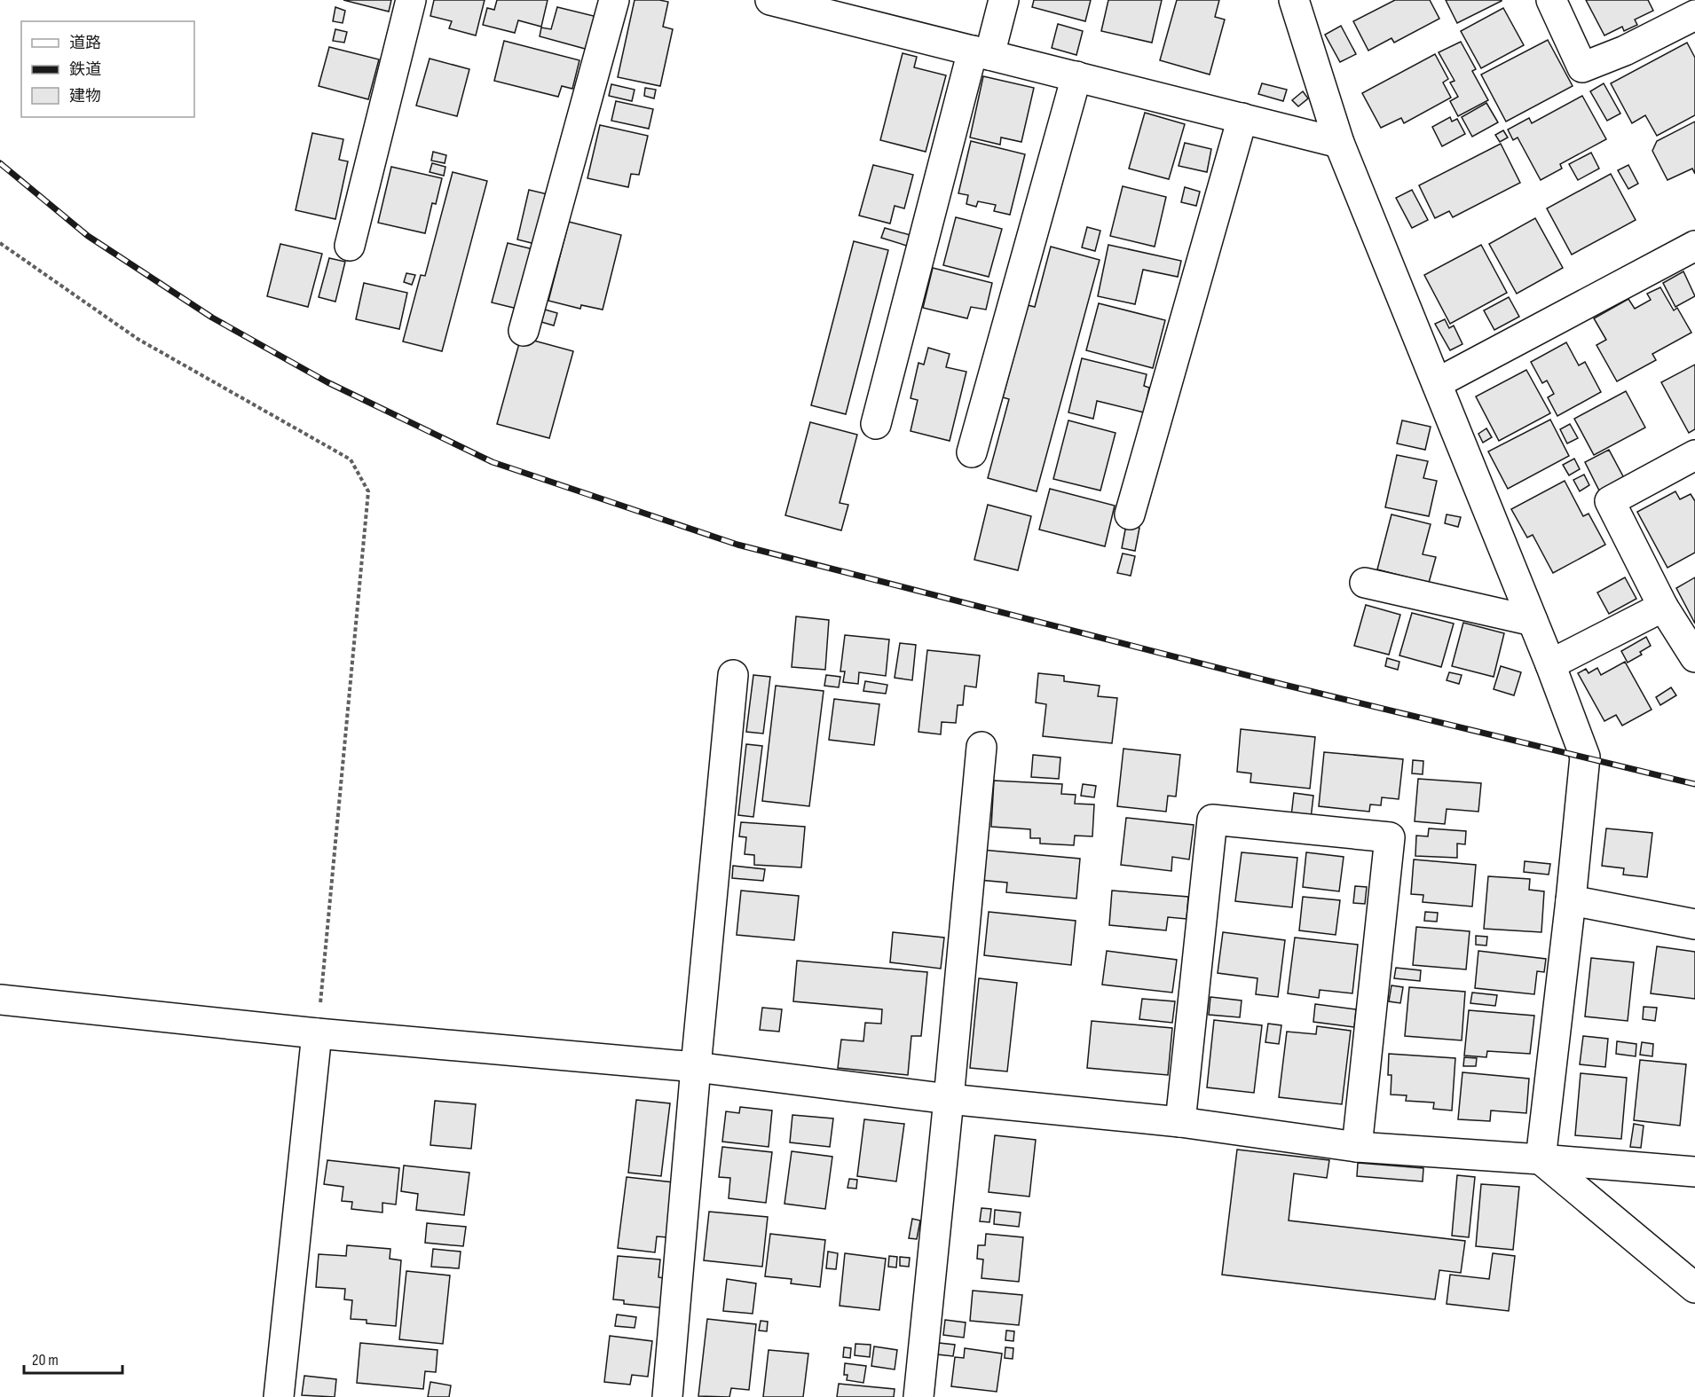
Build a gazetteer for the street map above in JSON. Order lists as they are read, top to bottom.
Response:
{
  "legend": ["道路", "鉄道", "建物"],
  "scale_bar": "20 m"
}
